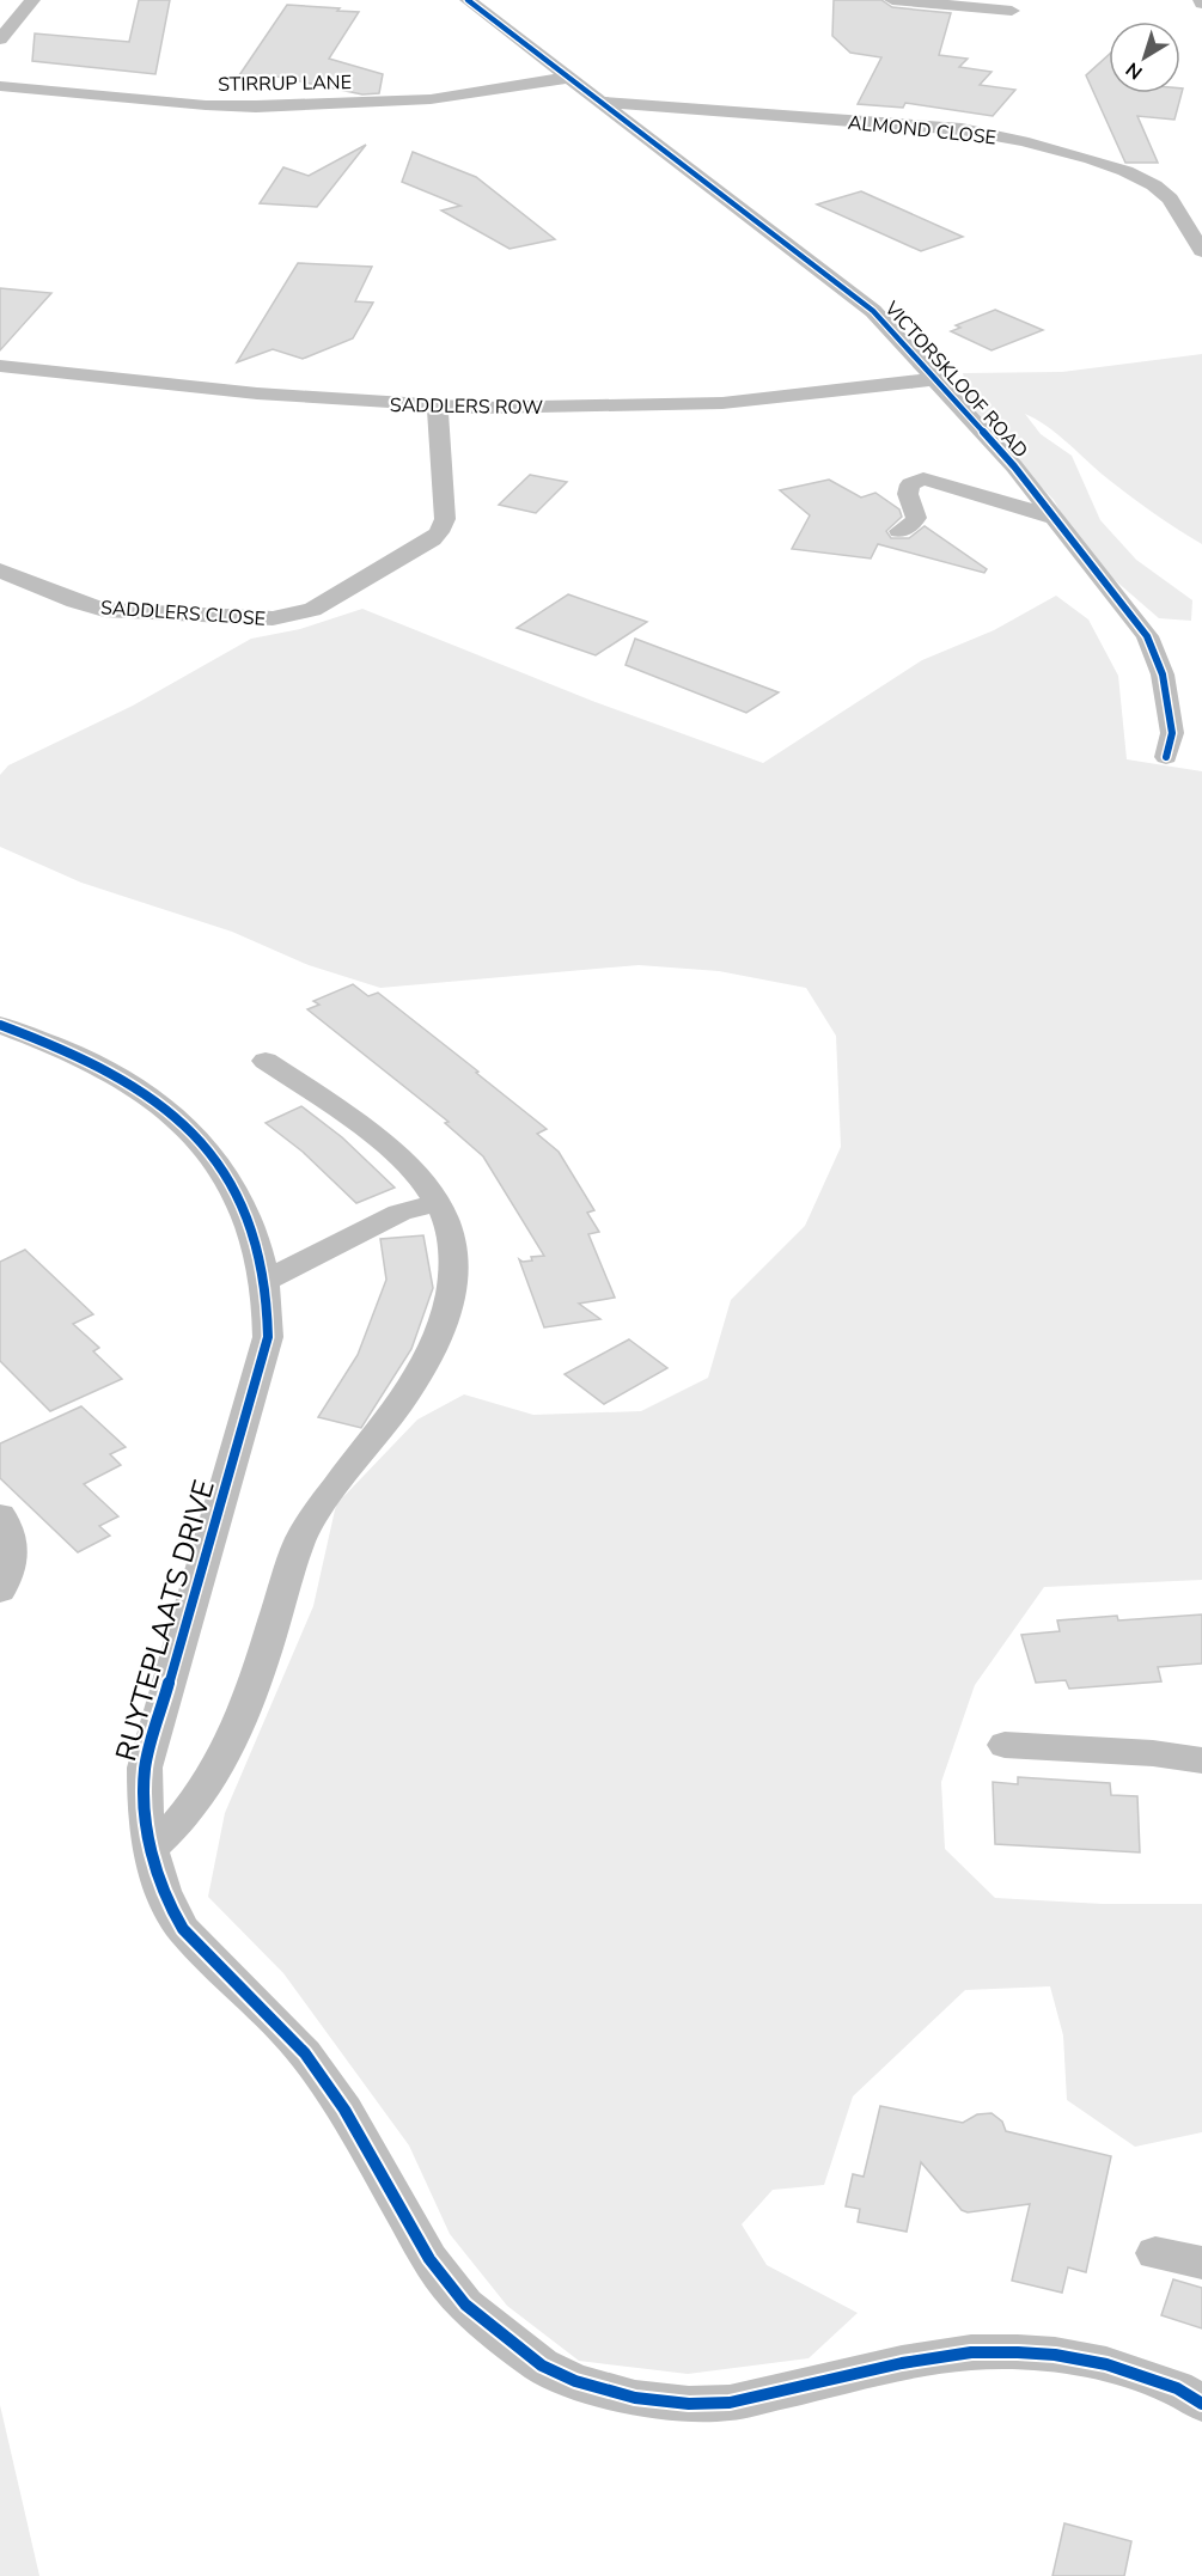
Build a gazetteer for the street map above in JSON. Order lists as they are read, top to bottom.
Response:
{
  "streets": {
    "street": [
      "STIRRUP LANE",
      "ALMOND CLOSE",
      "VICTORSKLOOF ROAD",
      "SADDLERS ROW",
      "SADDLERS CLOSE",
      "RUYTEPLAATS DRIVE"
    ]
  },
  "crossings": [
    ["STIRRUP LANE", "VICTORSKLOOF ROAD"],
    ["ALMOND CLOSE", "VICTORSKLOOF ROAD"],
    ["VICTORSKLOOF ROAD", "SADDLERS ROW"],
    ["SADDLERS ROW", "SADDLERS CLOSE"]
  ],
  "north": "bottom left"
}
